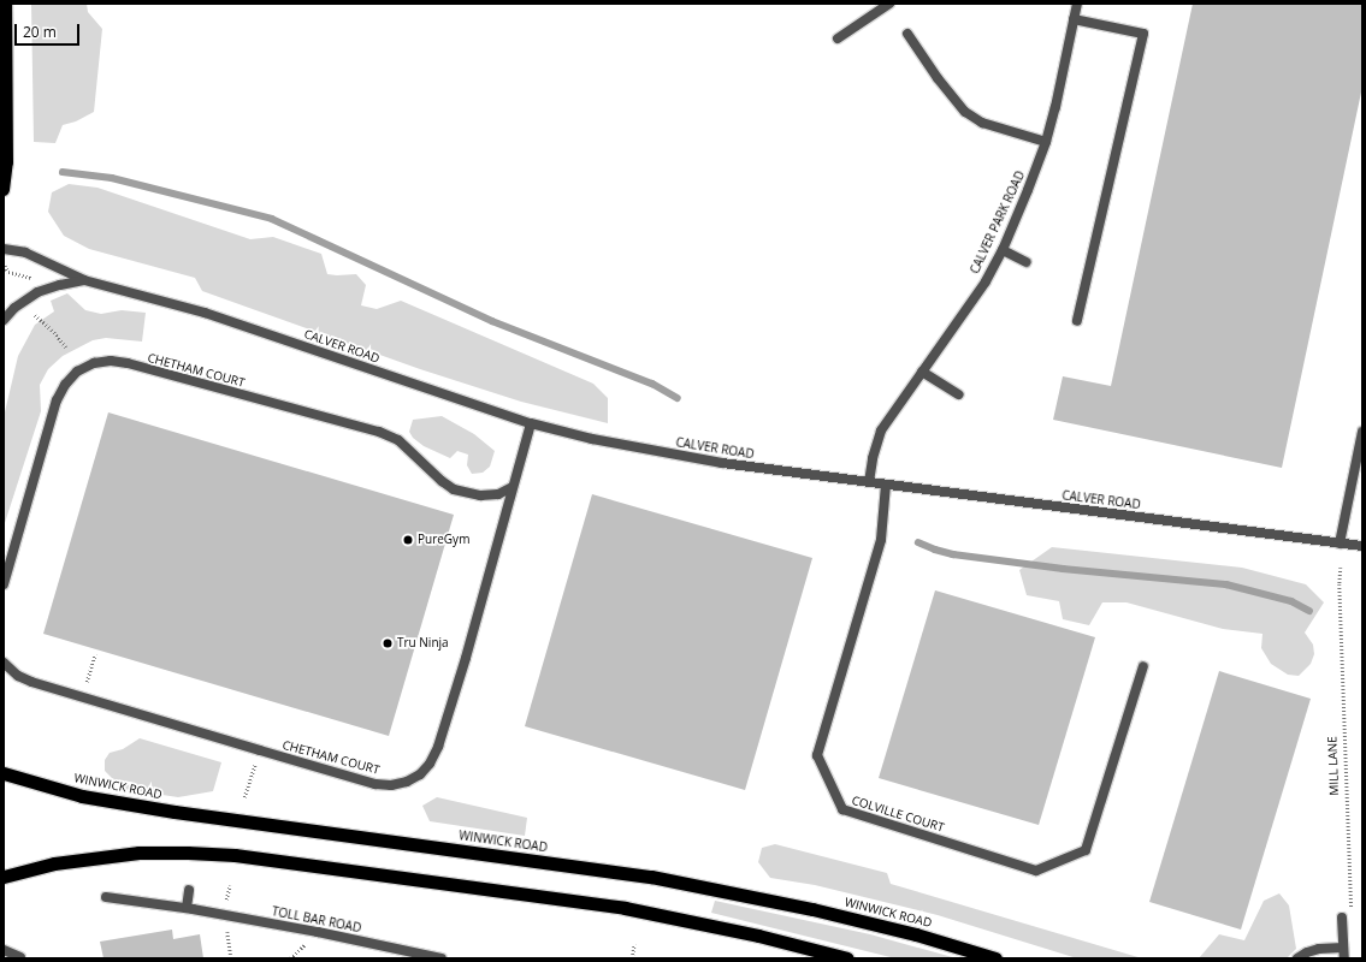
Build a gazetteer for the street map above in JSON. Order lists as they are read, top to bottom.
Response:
{
  "streets": {
    "highway": ["WINWICK ROAD"],
    "street": [
      "CALVER PARK ROAD",
      "CALVER ROAD",
      "CHETHAM COURT",
      "COLVILLE COURT",
      "TOLL BAR ROAD"
    ],
    "path": ["MILL LANE"]
  },
  "crossings": [
    ["CALVER PARK ROAD", "CALVER ROAD"],
    ["CALVER ROAD", "CHETHAM COURT"],
    ["CALVER ROAD", "COLVILLE COURT"]
  ],
  "places": ["PureGym", "Tru Ninja"],
  "scale_bar": "20 m"
}
